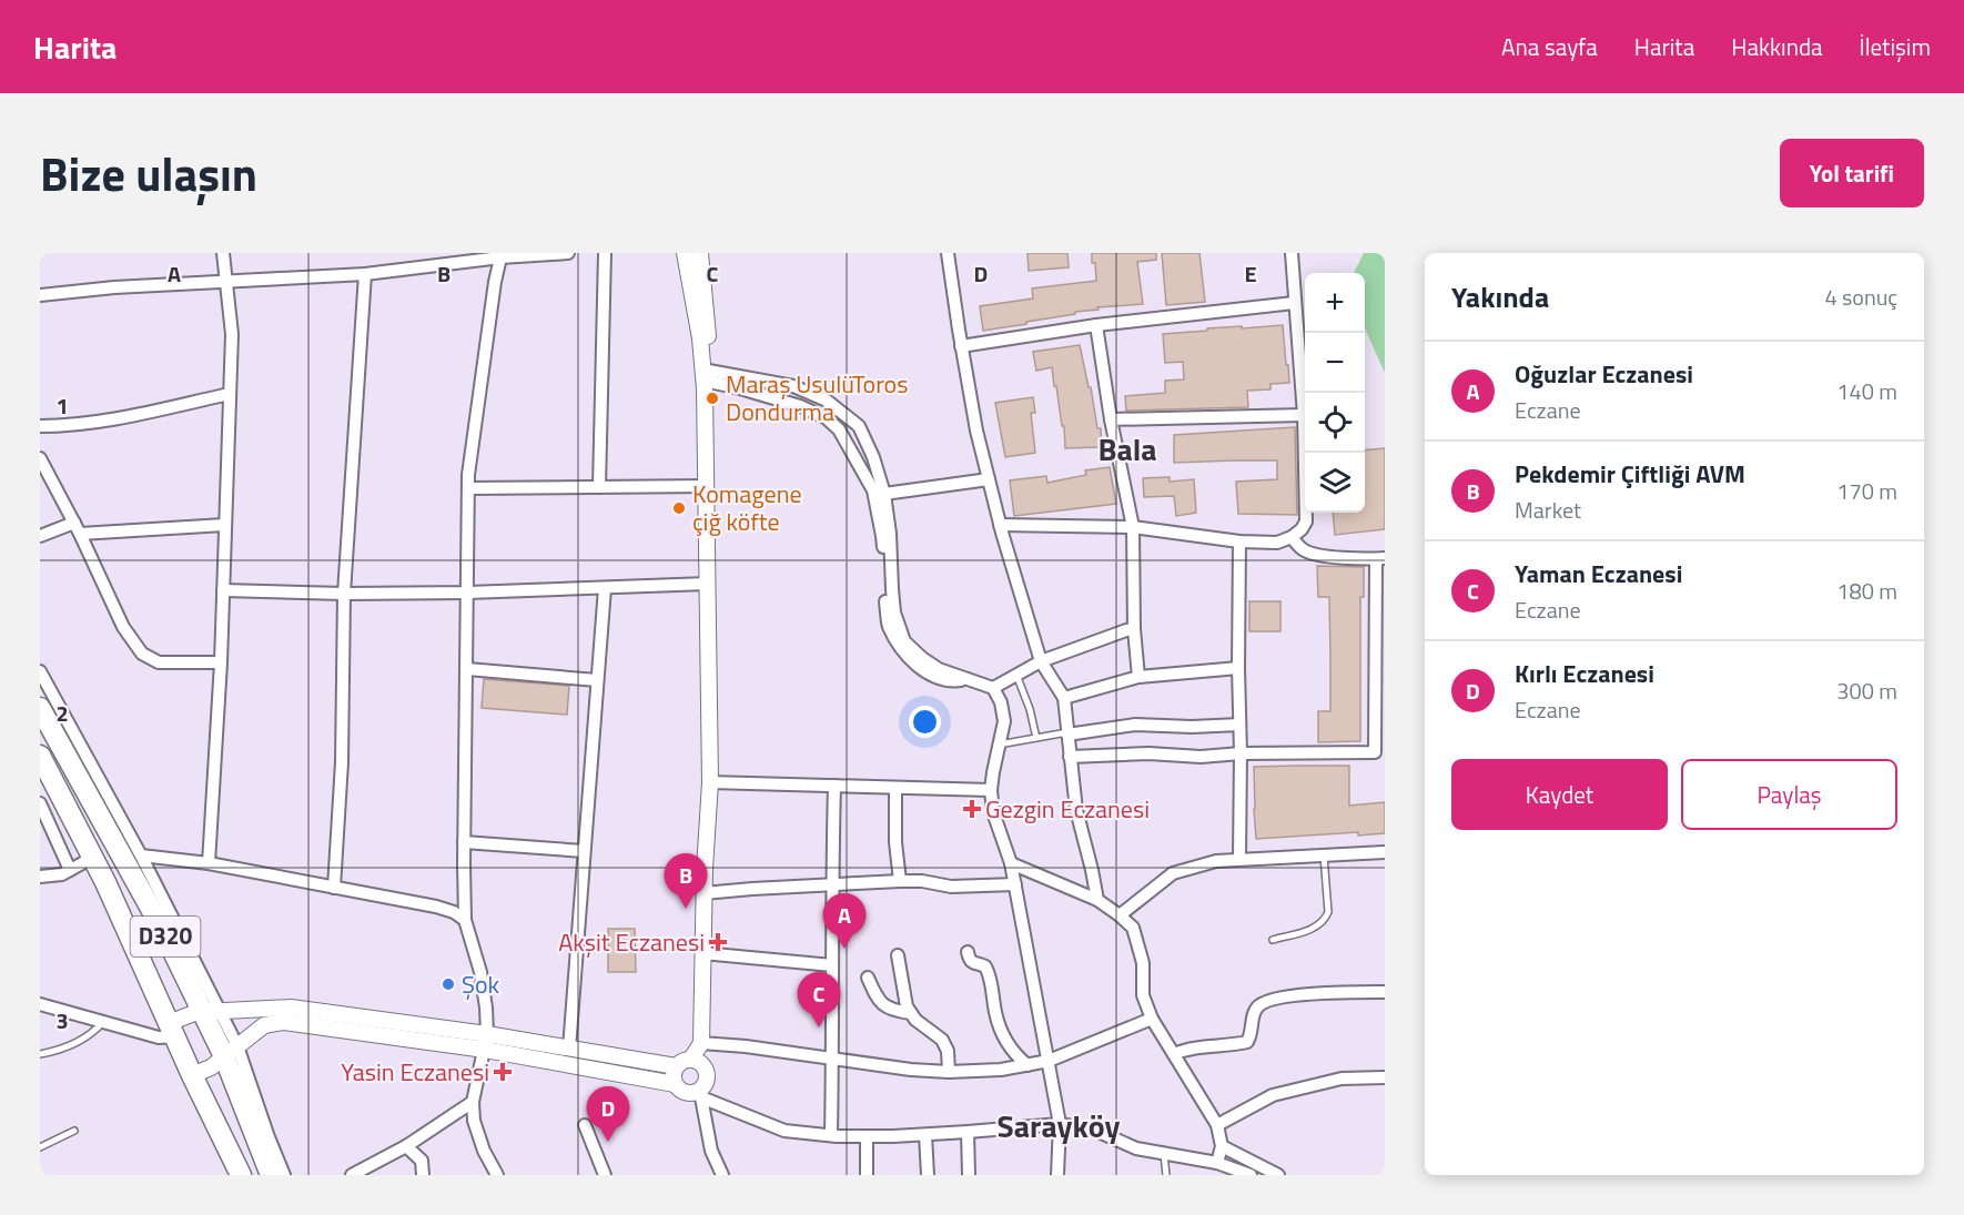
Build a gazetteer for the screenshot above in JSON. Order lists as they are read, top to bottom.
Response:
{
  "streets": {
    "highway": ["D320"]
  },
  "districts": ["Bala", "Sarayköy"],
  "places": {
    "other": ["Maraş UsulüToros Dondurma", "Komagene çiğ köfte", "Şok"],
    "health": ["Gezgin Eczanesi", "Akşit Eczanesi", "Yasin Eczanesi"]
  },
  "page": {
    "header": "Harita",
    "nav": [
      "Ana sayfa",
      "Harita",
      "Hakkında",
      "İletişim"
    ],
    "title": "Bize ulaşın",
    "buttons": [
      "Yol tarifi",
      ["Kaydet", "Paylaş"]
    ],
    "heading": ["Yakında", "4 sonuç"],
    "map_buttons": ["+", "−"],
    "list": [
      {
        "mark": "A",
        "name": "Oğuzlar Eczanesi",
        "note": "Eczane",
        "value": "140 m"
      },
      {
        "mark": "B",
        "name": "Pekdemir Çiftliği AVM",
        "note": "Market",
        "value": "170 m"
      },
      {
        "mark": "C",
        "name": "Yaman Eczanesi",
        "note": "Eczane",
        "value": "180 m"
      },
      {
        "mark": "D",
        "name": "Kırlı Eczanesi",
        "note": "Eczane",
        "value": "300 m"
      }
    ],
    "pins": [
      "B",
      "A",
      "C",
      "D"
    ]
  },
  "grid": {
    "columns": [
      "A",
      "B",
      "C",
      "D",
      "E"
    ],
    "rows": ["1", "2", "3"]
  }
}
